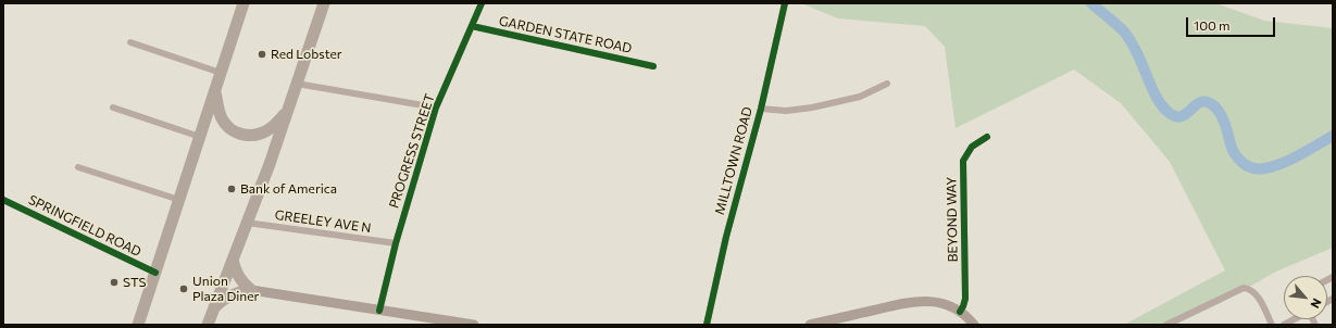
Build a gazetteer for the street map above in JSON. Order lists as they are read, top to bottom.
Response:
{
  "streets": {
    "street": [
      "GARDEN STATE ROAD",
      "PROGRESS STREET",
      "MILLTOWN ROAD",
      "BEYOND WAY",
      "GREELEY AVE N",
      "SPRINGFIELD ROAD"
    ]
  },
  "crossings": [
    ["GARDEN STATE ROAD", "PROGRESS STREET"],
    ["PROGRESS STREET", "GREELEY AVE N"]
  ],
  "places": [
    "Red Lobster",
    "Bank of America",
    "STS",
    "Union Plaza Diner"
  ],
  "scale_bar": "100 m",
  "north": "bottom right"
}
